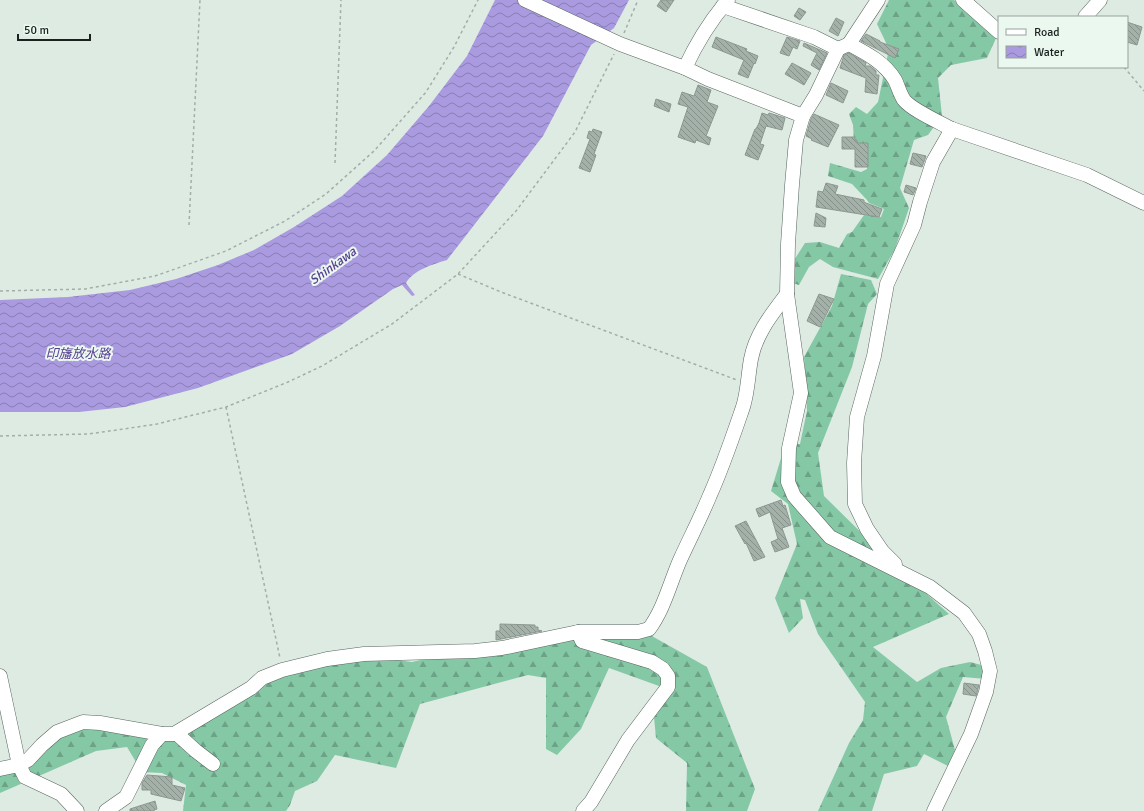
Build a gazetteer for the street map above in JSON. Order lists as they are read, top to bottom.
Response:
{
  "water": ["Shinkawa", "印旛放水路"],
  "legend": ["Road", "Water"],
  "scale_bar": "50 m"
}
